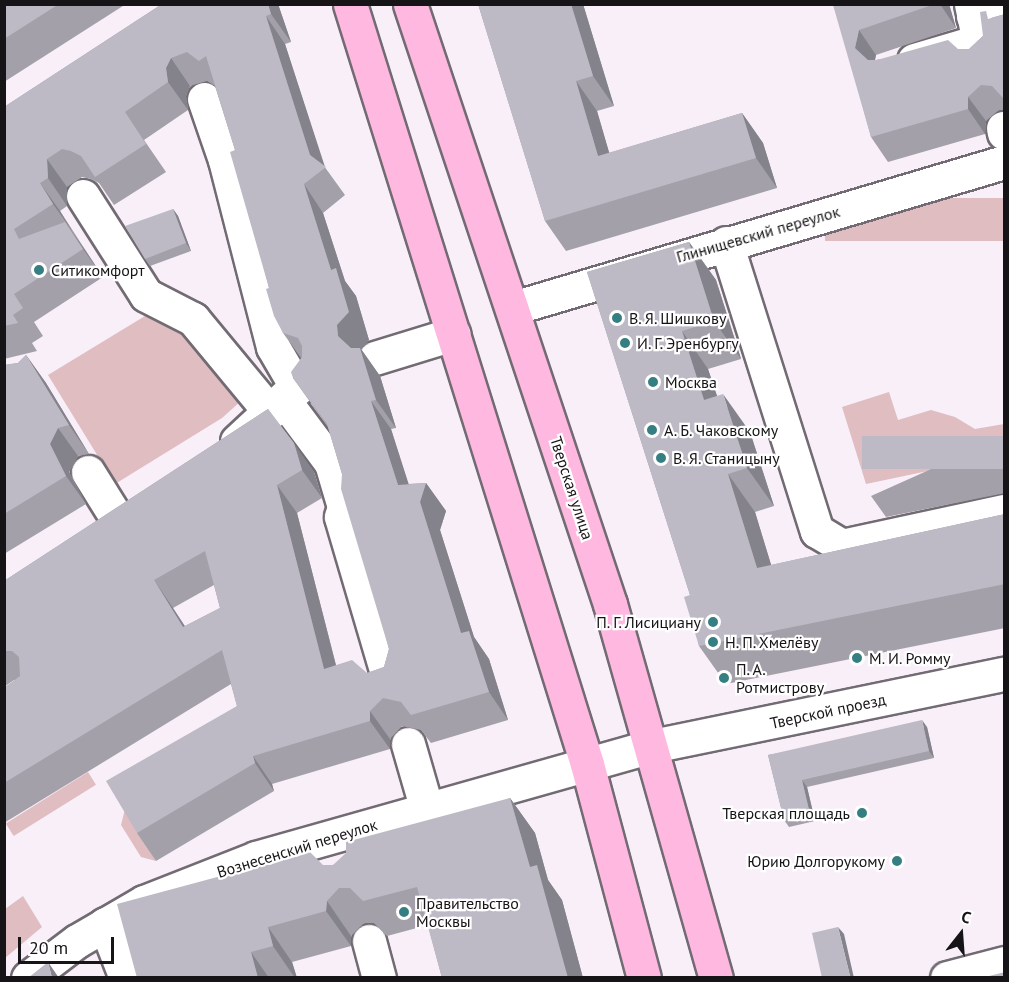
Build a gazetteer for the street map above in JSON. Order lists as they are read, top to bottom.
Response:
{
  "streets": {
    "main road": ["Тверская улица"],
    "street": ["Глинищевский переулок", "Тверской проезд", "Вознесенский переулок"]
  },
  "crossings": [
    ["Глинищевский переулок", "Тверская улица"],
    ["Тверская улица", "Тверской проезд"],
    ["Тверской проезд", "Вознесенский переулок"]
  ],
  "places": [
    "Ситикомфорт",
    "В. Я. Шишкову",
    "И. Г. Эренбургу",
    "Москва",
    "А. Б. Чаковскому",
    "В. Я. Станицыну",
    "П. Г. Лисициану",
    "Н. П. Хмелёву",
    "М. И. Ромму",
    "П. А. Ротмистрову",
    "Тверская площадь",
    "Юрию Долгорукому",
    "Правительство Москвы"
  ],
  "scale_bar": "20 m",
  "north": "top"
}
